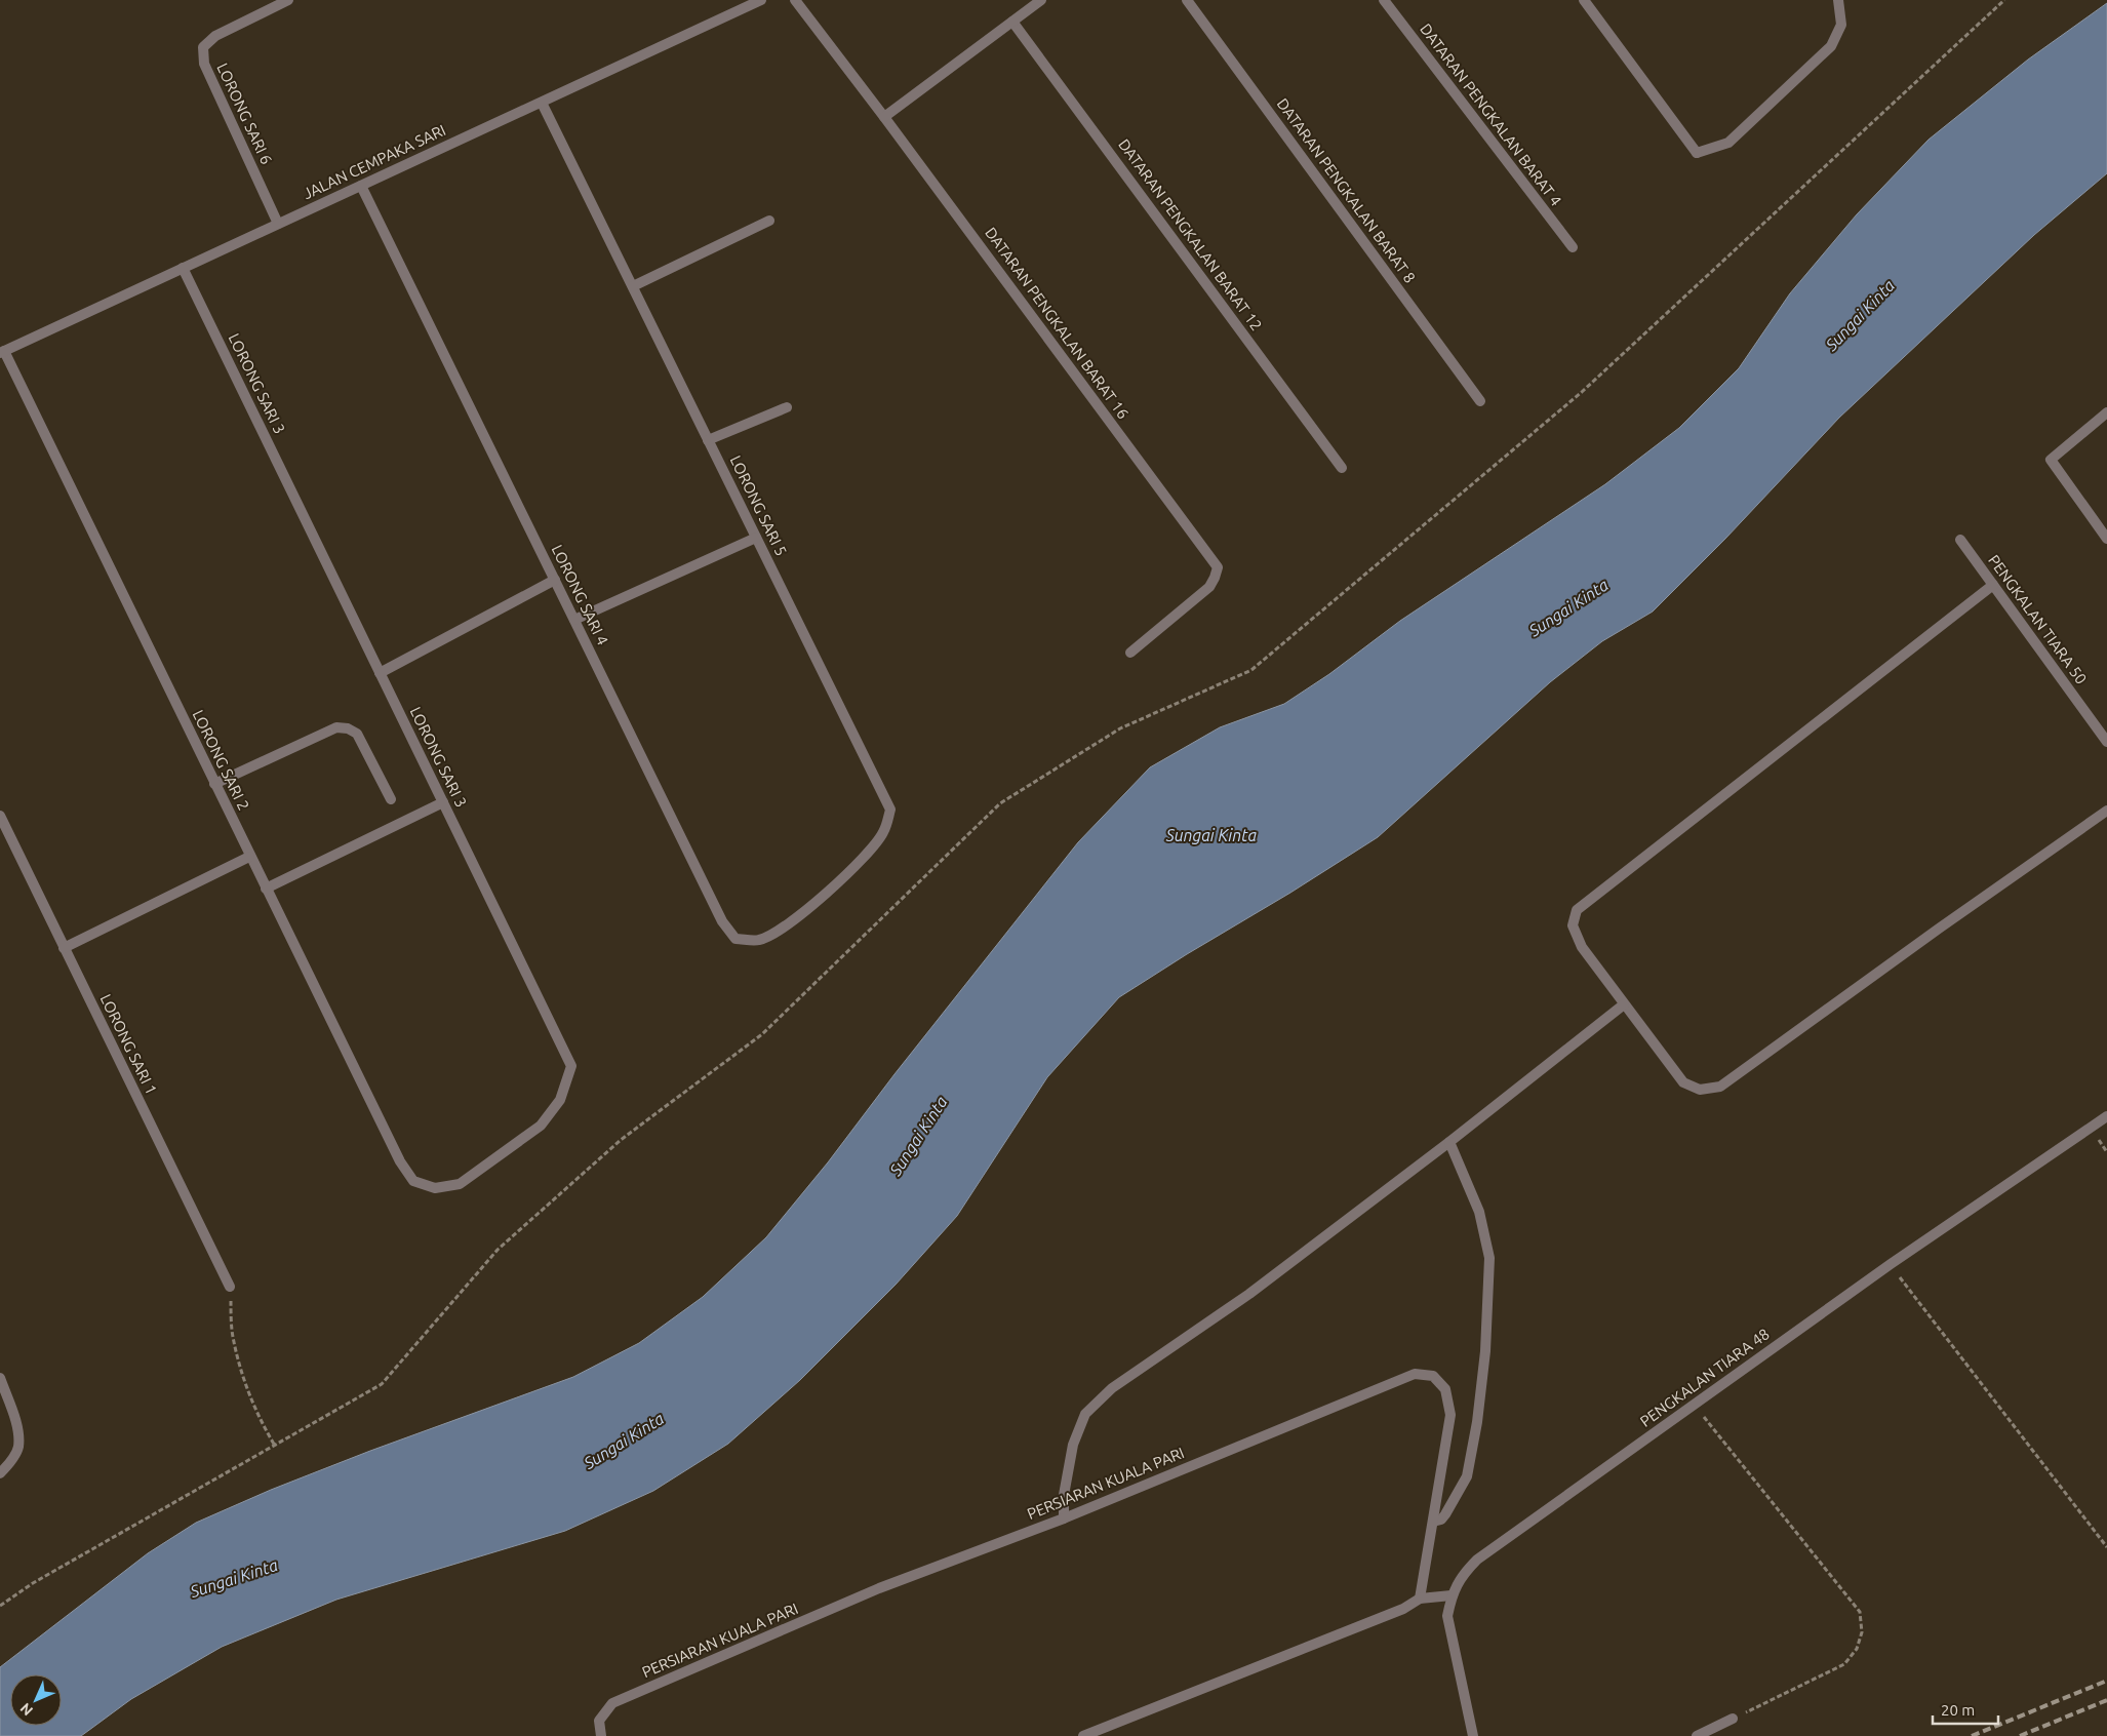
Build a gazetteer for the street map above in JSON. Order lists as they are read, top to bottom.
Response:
{
  "streets": {
    "street": [
      "LORONG SARI 6",
      "DATARAN PENGKALAN BARAT 4",
      "JALAN CEMPAKA SARI",
      "DATARAN PENGKALAN BARAT 8",
      "DATARAN PENGKALAN BARAT 12",
      "DATARAN PENGKALAN BARAT 16",
      "LORONG SARI 3",
      "LORONG SARI 5",
      "LORONG SARI 4",
      "PENGKALAN TIARA 50",
      "LORONG SARI 2",
      "LORONG SARI 1",
      "PENGKALAN TIARA 48",
      "PERSIARAN KUALA PARI"
    ]
  },
  "crossings": [
    ["LORONG SARI 6", "JALAN CEMPAKA SARI"],
    ["JALAN CEMPAKA SARI", "LORONG SARI 3"],
    ["JALAN CEMPAKA SARI", "LORONG SARI 5"],
    ["JALAN CEMPAKA SARI", "LORONG SARI 4"],
    ["JALAN CEMPAKA SARI", "LORONG SARI 2"],
    ["LORONG SARI 3", "LORONG SARI 2"],
    ["LORONG SARI 5", "LORONG SARI 4"]
  ],
  "water": ["Sungai Kinta"],
  "scale_bar": "20 m",
  "north": "bottom left"
}
